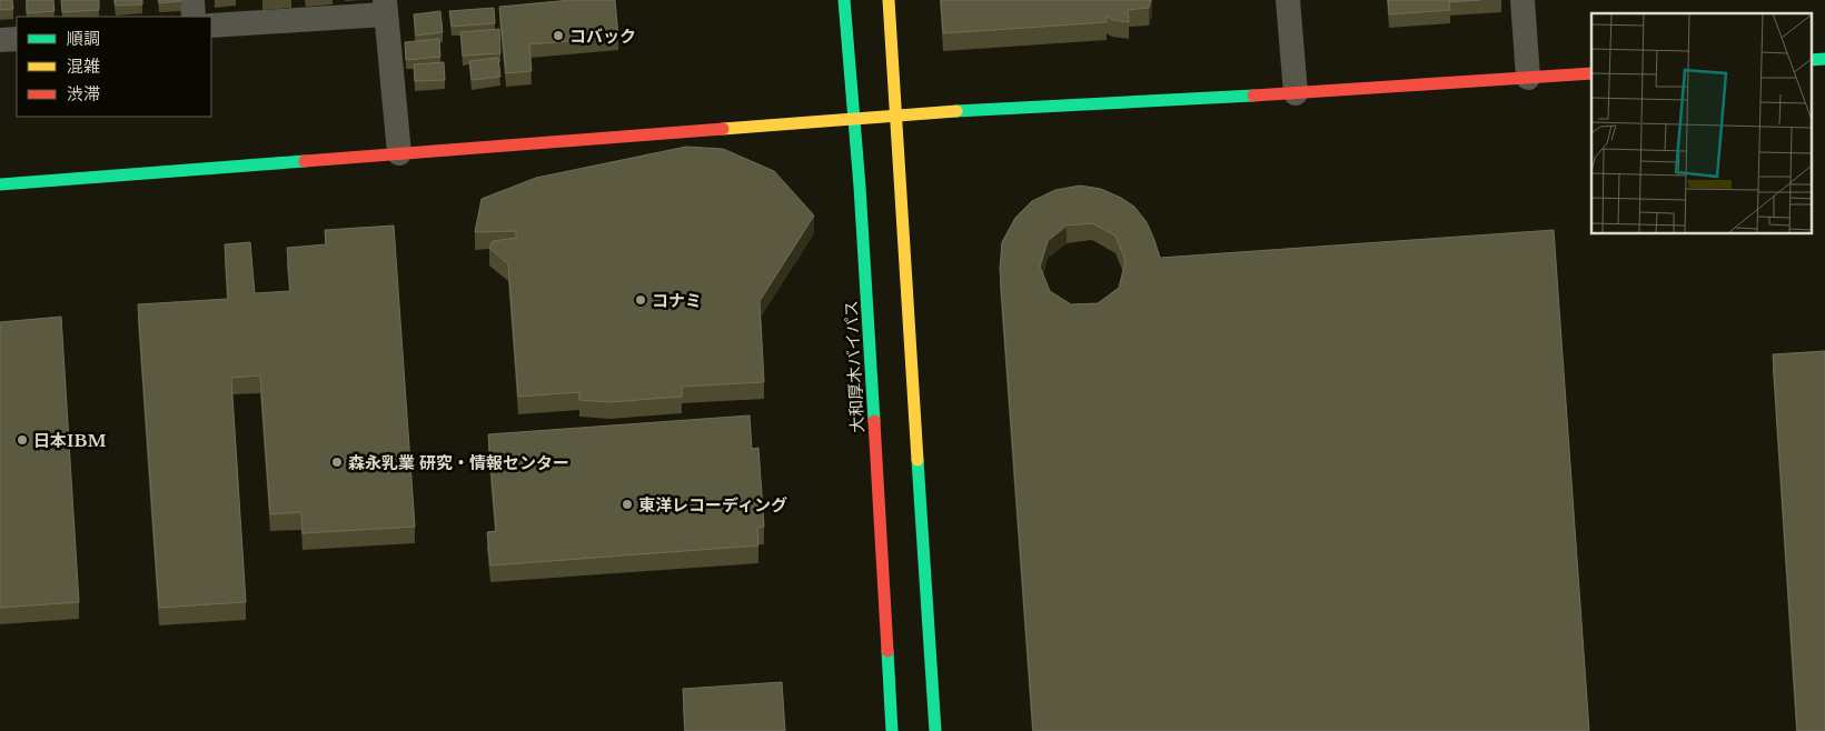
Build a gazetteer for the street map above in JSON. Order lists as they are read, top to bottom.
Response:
{
  "streets": {
    "main road": ["大和厚木バイパス"]
  },
  "places": [
    "コバック",
    "コナミ",
    "日本IBM",
    "森永乳業 研究・情報センター",
    "東洋レコーディング"
  ],
  "legend": ["順調", "混雑", "渋滞"]
}
